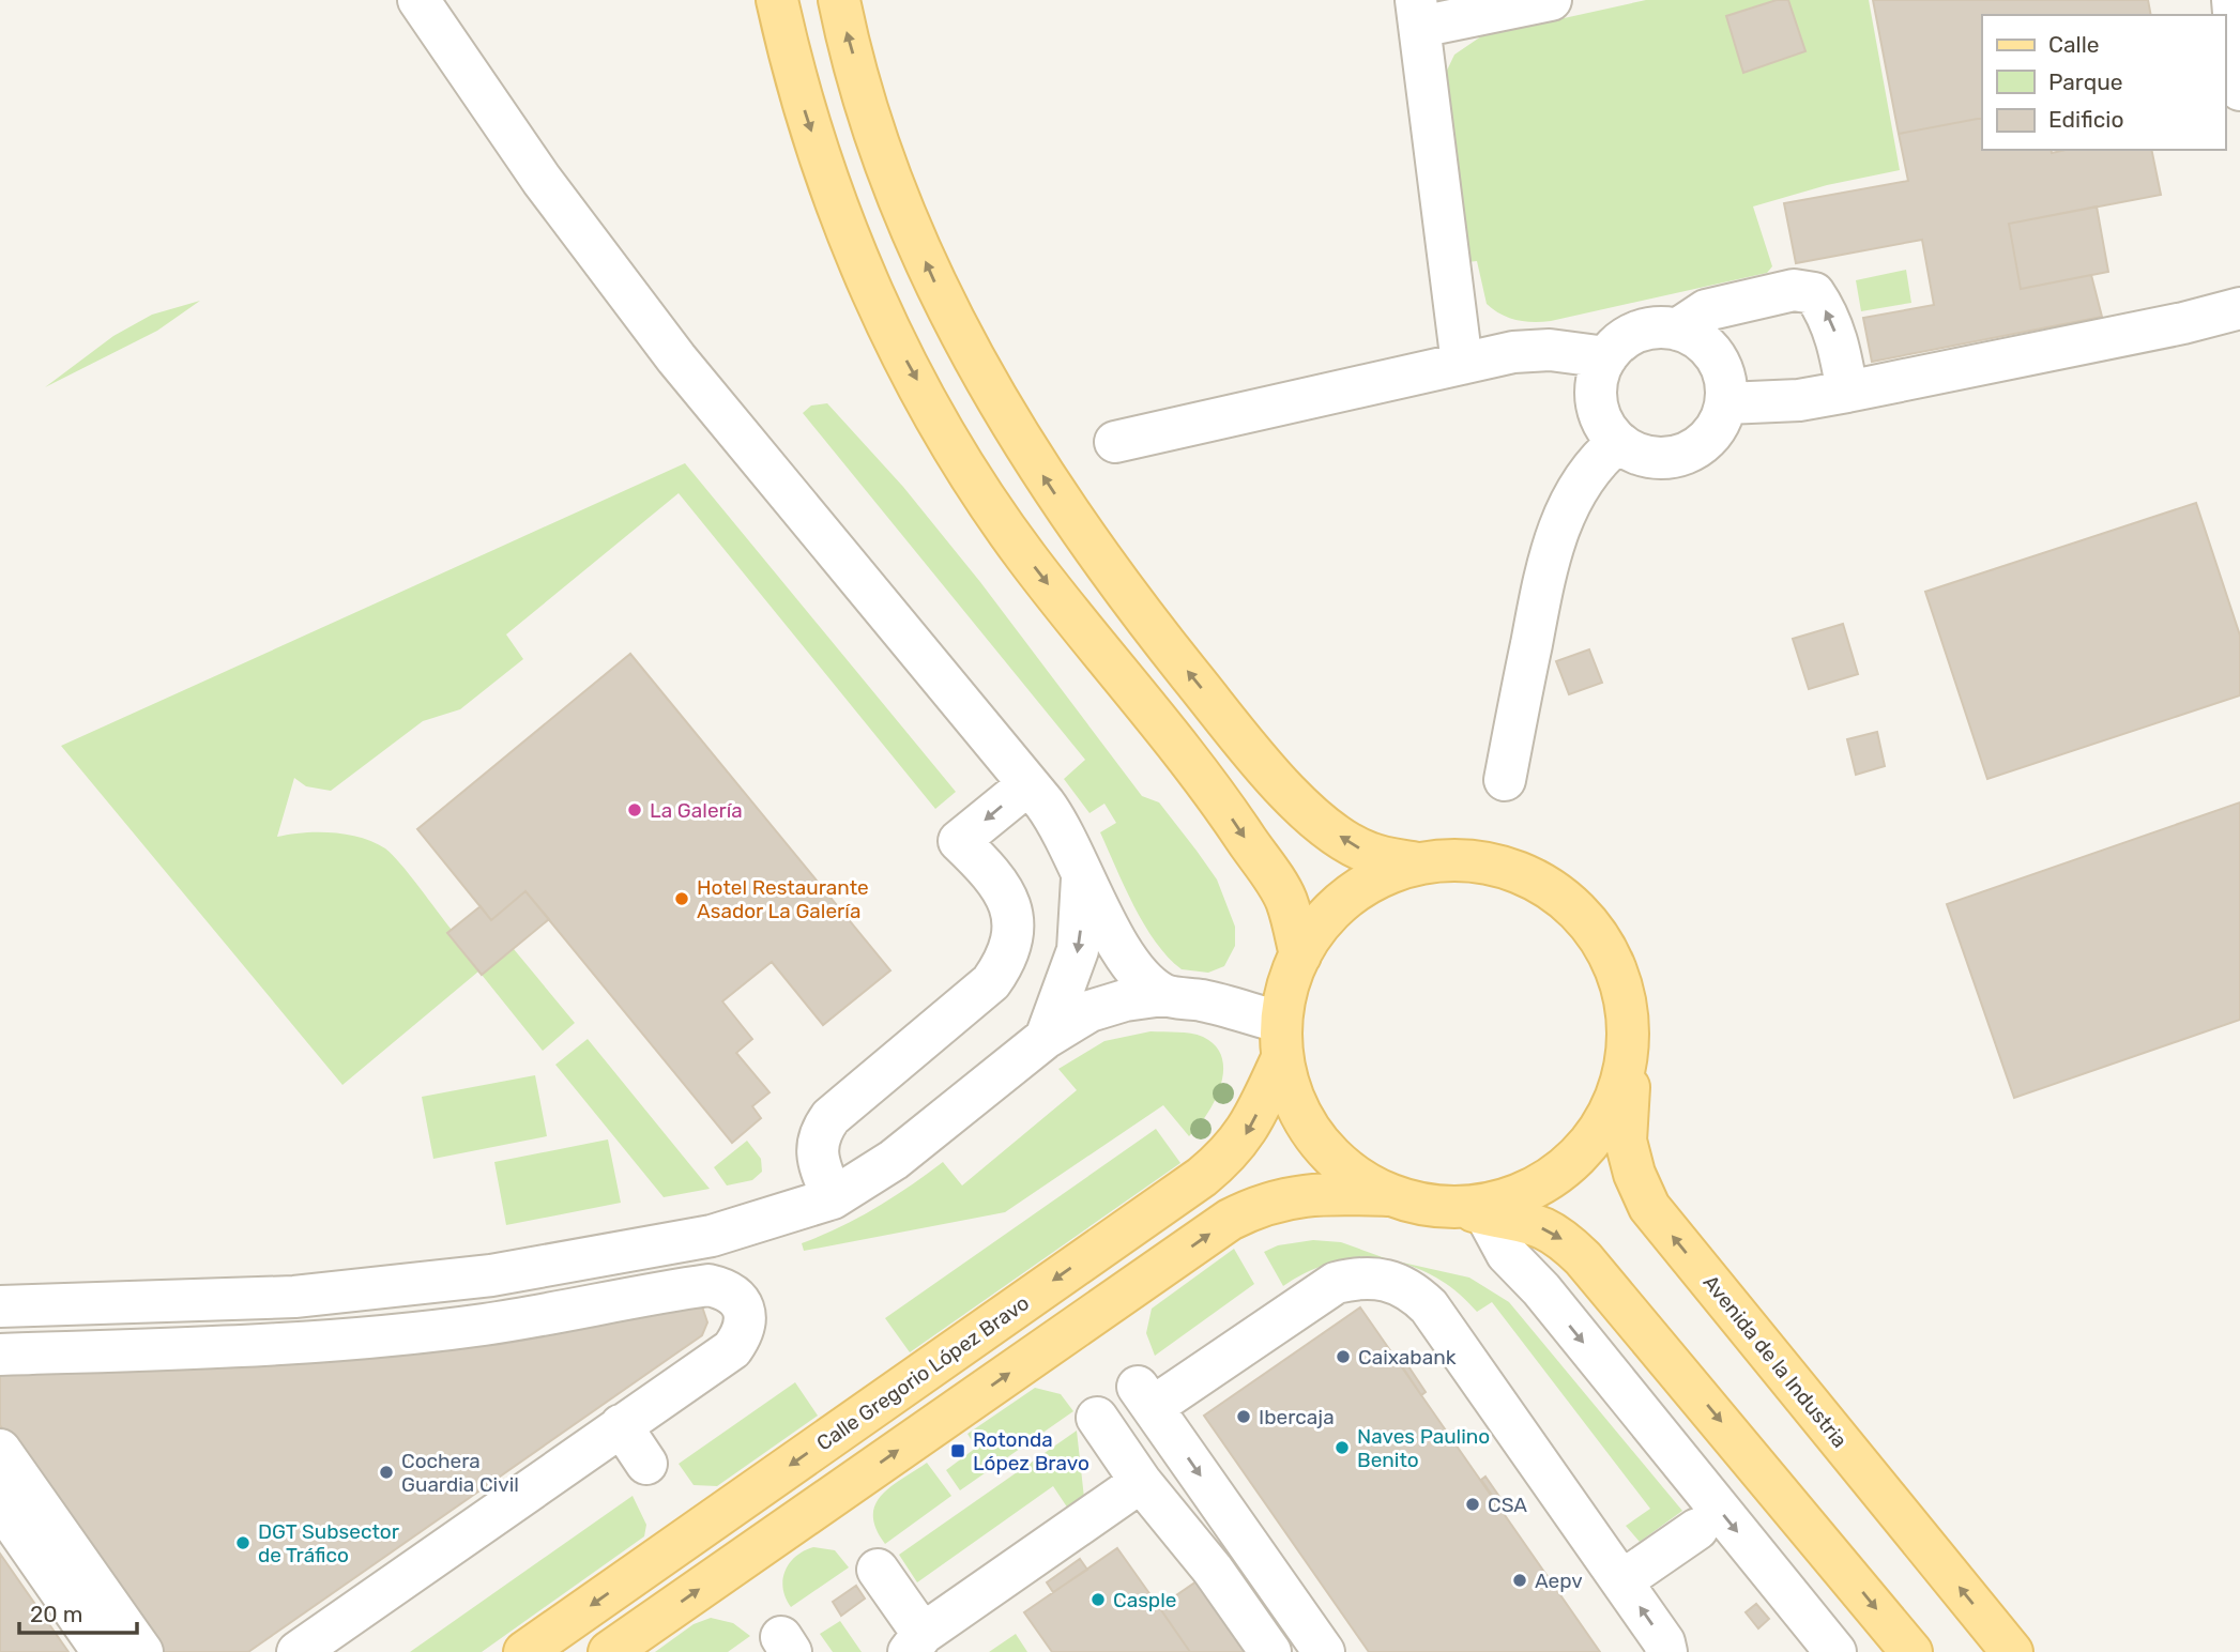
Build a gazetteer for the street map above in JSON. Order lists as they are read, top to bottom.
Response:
{
  "streets": {
    "main road": ["Avenida de la Industria", "Calle Gregorio López Bravo"]
  },
  "places": {
    "other": [
      "La Galería",
      "Hotel Restaurante Asador La Galería",
      "Caixabank",
      "Ibercaja",
      "Naves Paulino Benito",
      "Cochera Guardia Civil",
      "CSA",
      "DGT Subsector de Tráfico",
      "Aepv",
      "Casple"
    ],
    "transit": ["Rotonda López Bravo"]
  },
  "legend": ["Calle", "Parque", "Edificio"],
  "scale_bar": "20 m"
}
